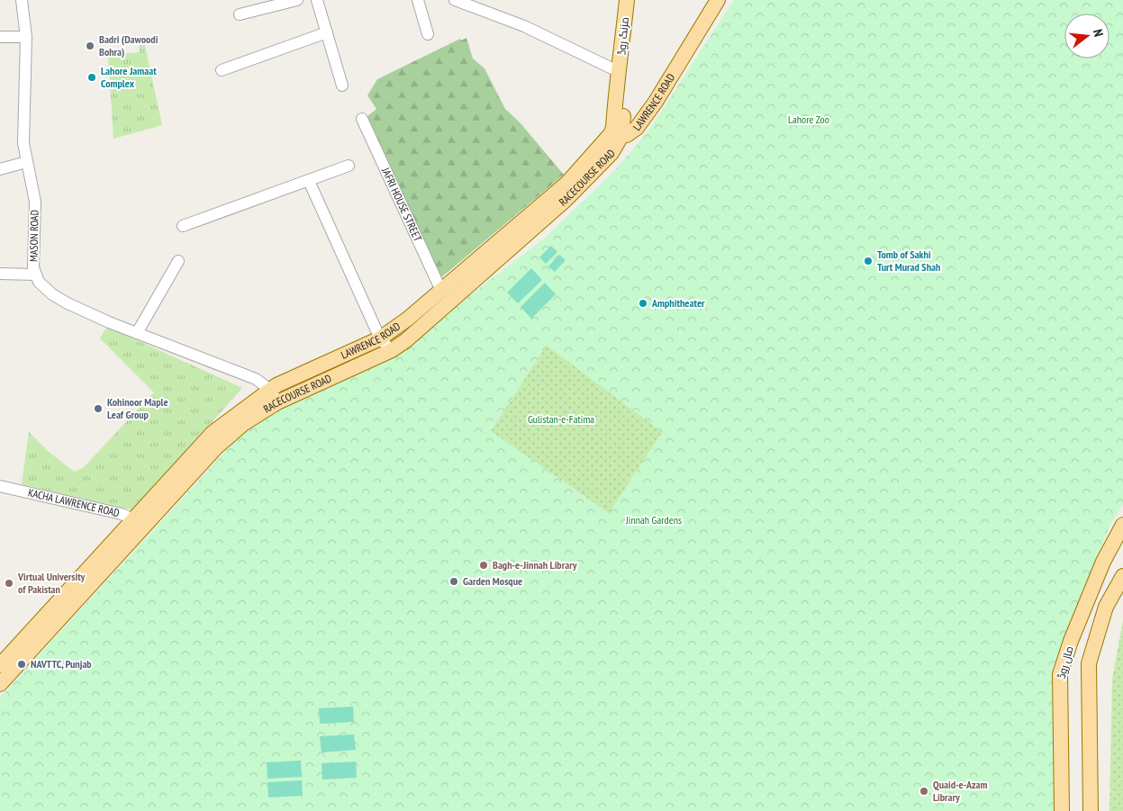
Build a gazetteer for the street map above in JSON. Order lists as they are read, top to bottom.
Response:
{
  "streets": {
    "main road": [
      "مزنگ روڈ",
      "LAWRENCE ROAD",
      "RACECOURSE ROAD",
      "مال روڈ"
    ],
    "street": ["JAFRI HOUSE STREET", "MASON ROAD", "KACHA LAWRENCE ROAD"]
  },
  "crossings": [
    ["مزنگ روڈ", "LAWRENCE ROAD"],
    ["مزنگ روڈ", "RACECOURSE ROAD"],
    ["LAWRENCE ROAD", "RACECOURSE ROAD"],
    ["LAWRENCE ROAD", "JAFRI HOUSE STREET"],
    ["LAWRENCE ROAD", "MASON ROAD"],
    ["RACECOURSE ROAD", "MASON ROAD"],
    ["RACECOURSE ROAD", "KACHA LAWRENCE ROAD"]
  ],
  "parks": ["Lahore Zoo", "Gulistan-e-Fatima", "Jinnah Gardens"],
  "places": [
    "Badri (Dawoodi Bohra)",
    "Lahore Jamaat Complex",
    "Tomb of Sakhi Turt Murad Shah",
    "Amphitheater",
    "Kohinoor Maple Leaf Group",
    "Bagh-e-Jinnah Library",
    "Garden Mosque",
    "Virtual University of Pakistan",
    "NAVTTC, Punjab",
    "Quaid-e-Azam Library"
  ],
  "north": "right"
}
